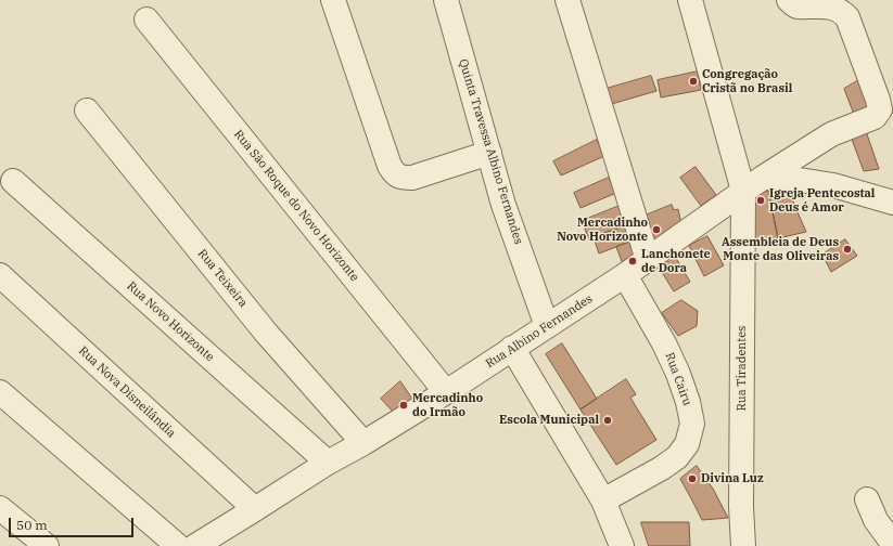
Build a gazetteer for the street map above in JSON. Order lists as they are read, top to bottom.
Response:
{
  "streets": {
    "street": [
      "Quinta Travessa Albino Fernandes",
      "Rua São Roque do Novo Horizonte",
      "Rua Teixeira",
      "Rua Novo Horizonte",
      "Rua Albino Fernandes",
      "Rua Tiradentes",
      "Rua Cairu",
      "Rua Nova Disneilândia"
    ]
  },
  "crossings": [
    ["Quinta Travessa Albino Fernandes", "Rua Albino Fernandes"],
    ["Rua São Roque do Novo Horizonte", "Rua Albino Fernandes"],
    ["Rua Teixeira", "Rua Albino Fernandes"],
    ["Rua Novo Horizonte", "Rua Albino Fernandes"],
    ["Rua Albino Fernandes", "Rua Tiradentes"],
    ["Rua Albino Fernandes", "Rua Cairu"],
    ["Rua Albino Fernandes", "Rua Nova Disneilândia"]
  ],
  "places": [
    "Congregação Cristã no Brasil",
    "Igreja Pentecostal Deus é Amor",
    "Mercadinho Novo Horizonte",
    "Assembleia de Deus Monte das Oliveiras",
    "Lanchonete de Dora",
    "Mercadinho do Irmão",
    "Escola Municipal",
    "Divina Luz"
  ],
  "scale_bar": "50 m"
}
